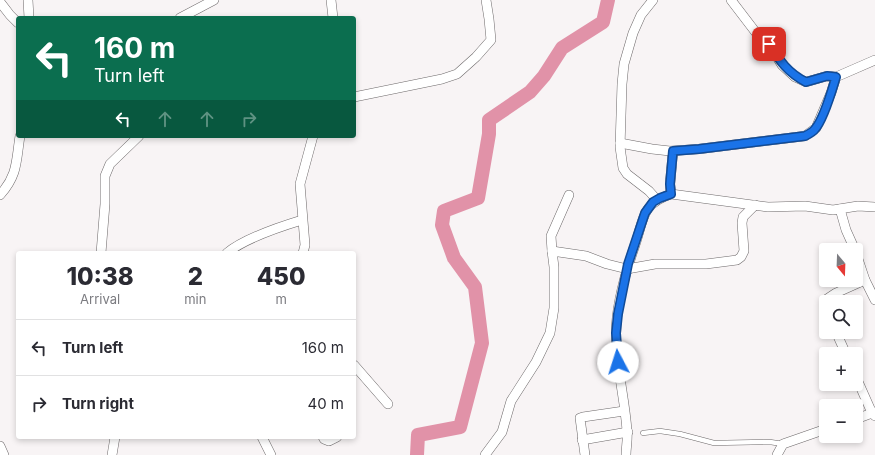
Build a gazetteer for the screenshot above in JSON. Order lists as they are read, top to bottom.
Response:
{
  "north": "bottom",
  "page": {
    "turn": ["160 m", "Turn left"],
    "map_buttons": ["+", "−"],
    "eta": [
      "10:38",
      "Arrival",
      "2",
      "min",
      "450",
      "m"
    ],
    "list": [
      {
        "name": "Turn left",
        "value": "160 m"
      },
      {
        "name": "Turn right",
        "value": "40 m"
      }
    ]
  }
}
